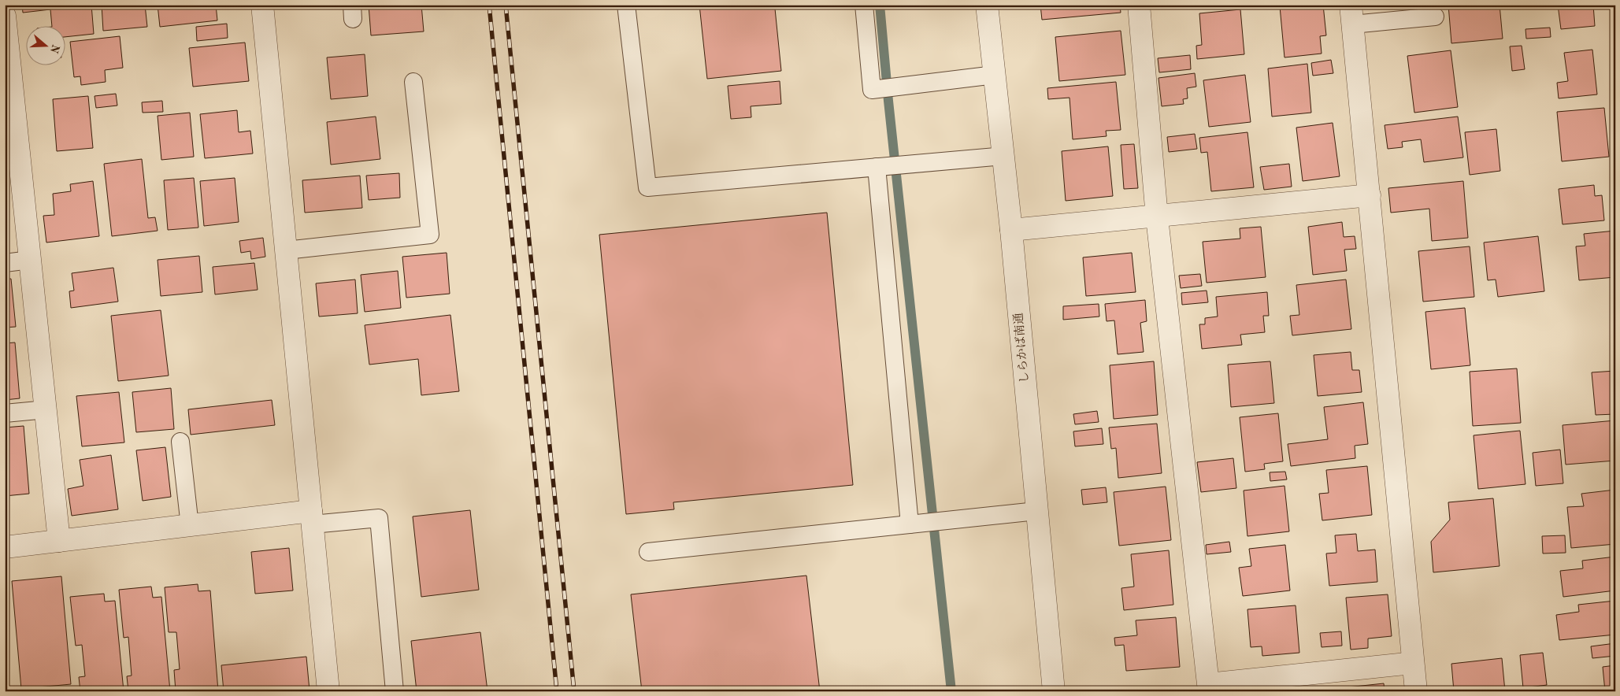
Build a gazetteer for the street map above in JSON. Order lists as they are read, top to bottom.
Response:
{
  "streets": {
    "street": ["しらかば南通"]
  },
  "north": "right"
}
